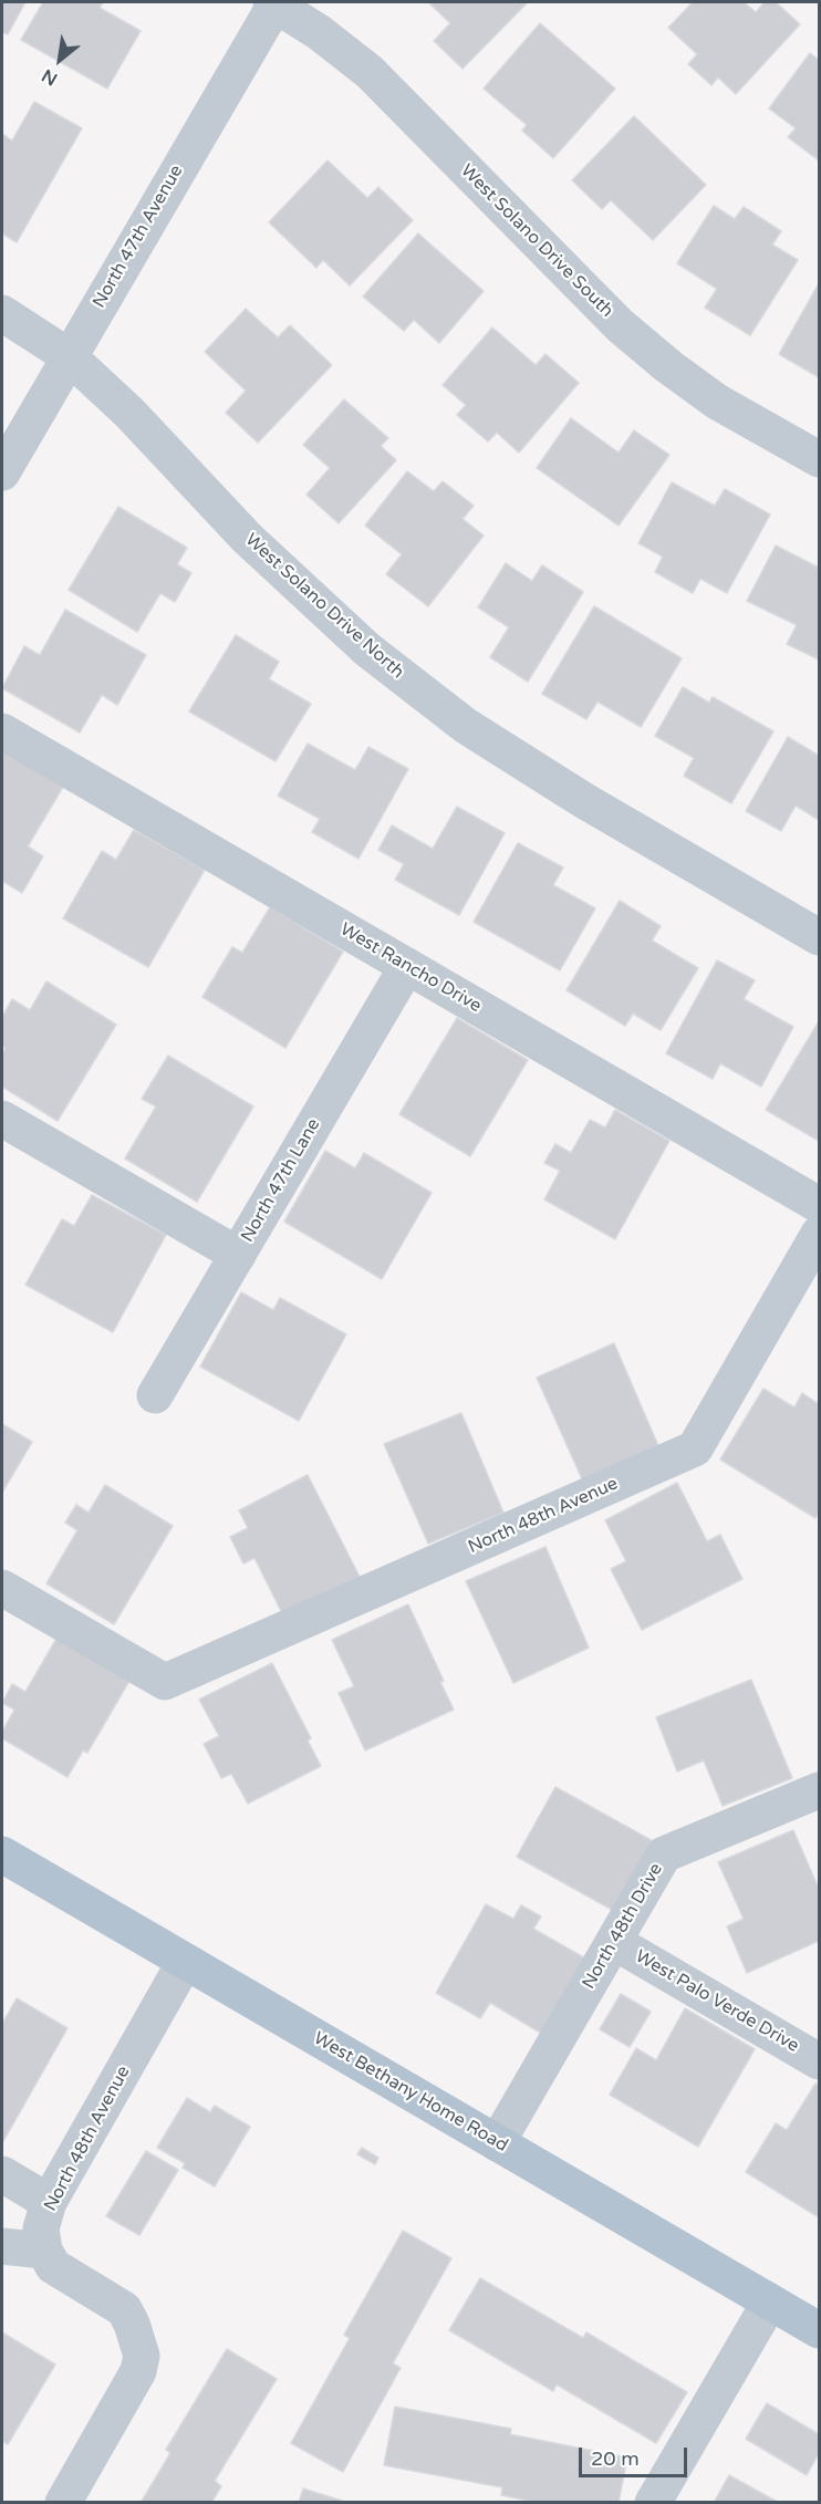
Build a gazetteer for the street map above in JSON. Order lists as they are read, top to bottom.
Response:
{
  "streets": {
    "main road": ["West Bethany Home Road"],
    "street": [
      "North 47th Avenue",
      "West Solano Drive South",
      "West Solano Drive North",
      "West Rancho Drive",
      "North 47th Lane",
      "North 48th Avenue",
      "North 48th Drive",
      "West Palo Verde Drive"
    ]
  },
  "crossings": [
    ["North 47th Avenue", "West Solano Drive South"],
    ["North 47th Avenue", "West Solano Drive North"],
    ["West Rancho Drive", "North 47th Lane"],
    ["North 48th Avenue", "West Bethany Home Road"],
    ["North 48th Drive", "West Palo Verde Drive"],
    ["North 48th Drive", "West Bethany Home Road"]
  ],
  "scale_bar": "20 m",
  "north": "bottom left"
}
